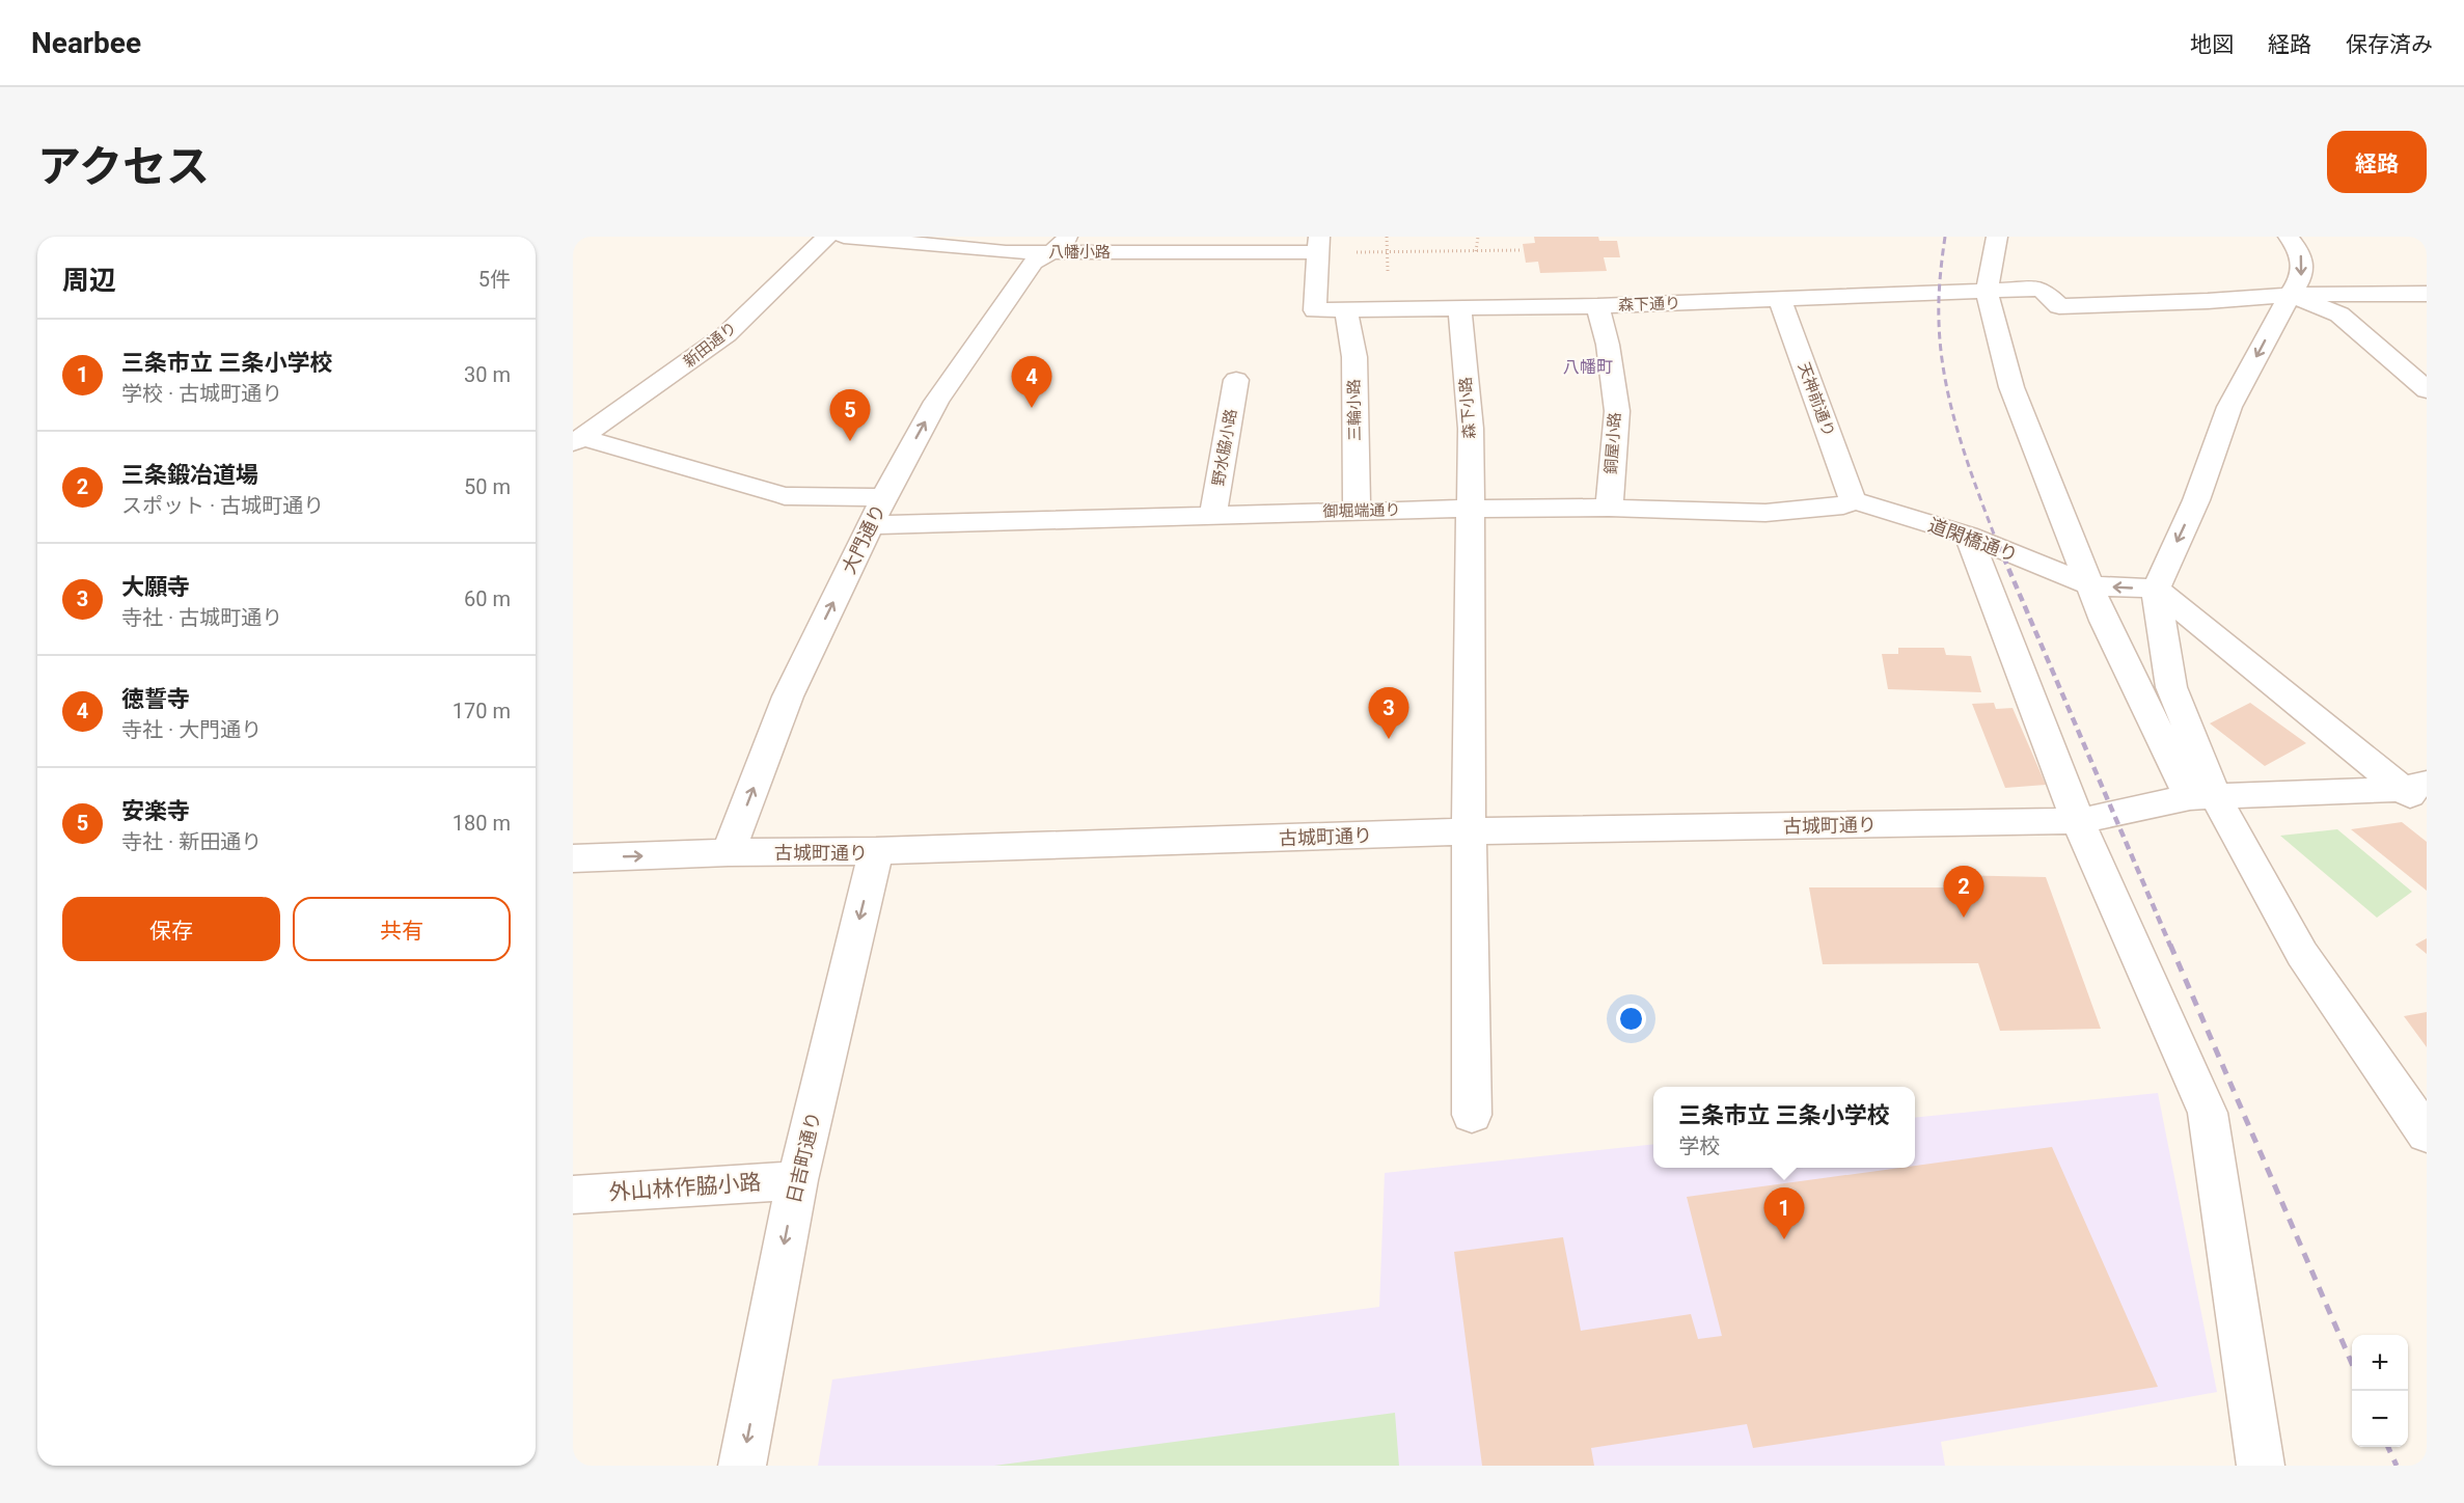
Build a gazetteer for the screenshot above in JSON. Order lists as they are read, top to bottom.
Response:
{
  "streets": {
    "street": [
      "八幡小路",
      "森下通り",
      "新田通り",
      "天神前通り",
      "森下小路",
      "三輪小路",
      "銅屋小路",
      "野水脇小路",
      "御堀端通り",
      "大門通り",
      "道閑橋通り",
      "古城町通り",
      "日吉町通り",
      "外山林作脇小路"
    ]
  },
  "crossings": [
    ["八幡小路", "森下通り"],
    ["八幡小路", "大門通り"],
    ["森下通り", "天神前通り"],
    ["森下通り", "森下小路"],
    ["森下通り", "三輪小路"],
    ["森下通り", "銅屋小路"],
    ["新田通り", "大門通り"],
    ["天神前通り", "御堀端通り"],
    ["天神前通り", "道閑橋通り"],
    ["森下小路", "御堀端通り"],
    ["森下小路", "古城町通り"],
    ["三輪小路", "御堀端通り"],
    ["銅屋小路", "御堀端通り"],
    ["野水脇小路", "御堀端通り"],
    ["御堀端通り", "大門通り"],
    ["御堀端通り", "道閑橋通り"],
    ["大門通り", "古城町通り"],
    ["古城町通り", "日吉町通り"],
    ["日吉町通り", "外山林作脇小路"]
  ],
  "one_way": ["大門通り", "日吉町通り"],
  "districts": ["八幡町"],
  "page": {
    "header": "Nearbee",
    "nav": ["地図", "経路", "保存済み"],
    "title": "アクセス",
    "buttons": [
      "経路",
      ["保存", "共有"]
    ],
    "heading": ["周辺", "5件"],
    "list": [
      {
        "mark": "1",
        "name": "三条市立 三条小学校",
        "note": "学校 · 古城町通り",
        "value": "30 m"
      },
      {
        "mark": "2",
        "name": "三条鍛冶道場",
        "note": "スポット · 古城町通り",
        "value": "50 m"
      },
      {
        "mark": "3",
        "name": "大願寺",
        "note": "寺社 · 古城町通り",
        "value": "60 m"
      },
      {
        "mark": "4",
        "name": "徳誓寺",
        "note": "寺社 · 大門通り",
        "value": "170 m"
      },
      {
        "mark": "5",
        "name": "安楽寺",
        "note": "寺社 · 新田通り",
        "value": "180 m"
      }
    ],
    "pins": [
      "4",
      "5",
      "3",
      "2",
      "1"
    ],
    "popup": ["三条市立 三条小学校", "学校"],
    "map_buttons": ["+", "−"]
  }
}
